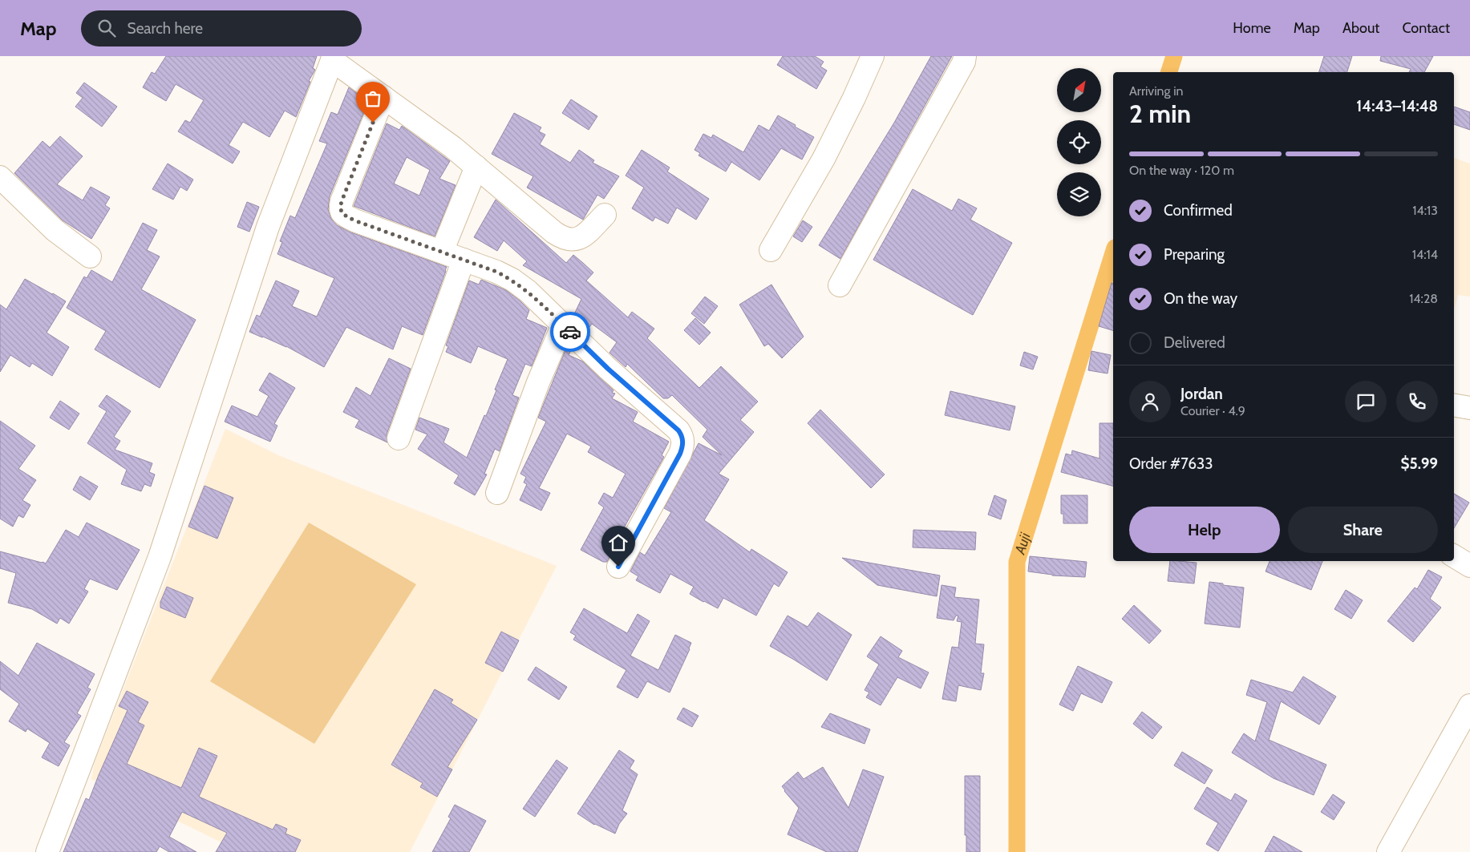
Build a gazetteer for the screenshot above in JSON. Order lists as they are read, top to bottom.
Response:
{
  "water": ["Auji"],
  "north": "top right",
  "page": {
    "header": "Map",
    "search": "Search here",
    "nav": [
      "Home",
      "Map",
      "About",
      "Contact"
    ],
    "heading": ["2 min", "Arriving in", "14:43–14:48"],
    "panel": [
      "Jordan",
      "Courier · 4.9",
      "Order #7633",
      "$5.99"
    ],
    "bar": "On the way · 120 m",
    "list": [
      ["Confirmed", "14:13"],
      ["Preparing", "14:14"],
      ["On the way", "14:28"],
      "Delivered"
    ],
    "buttons": ["Help", "Share"]
  }
}
